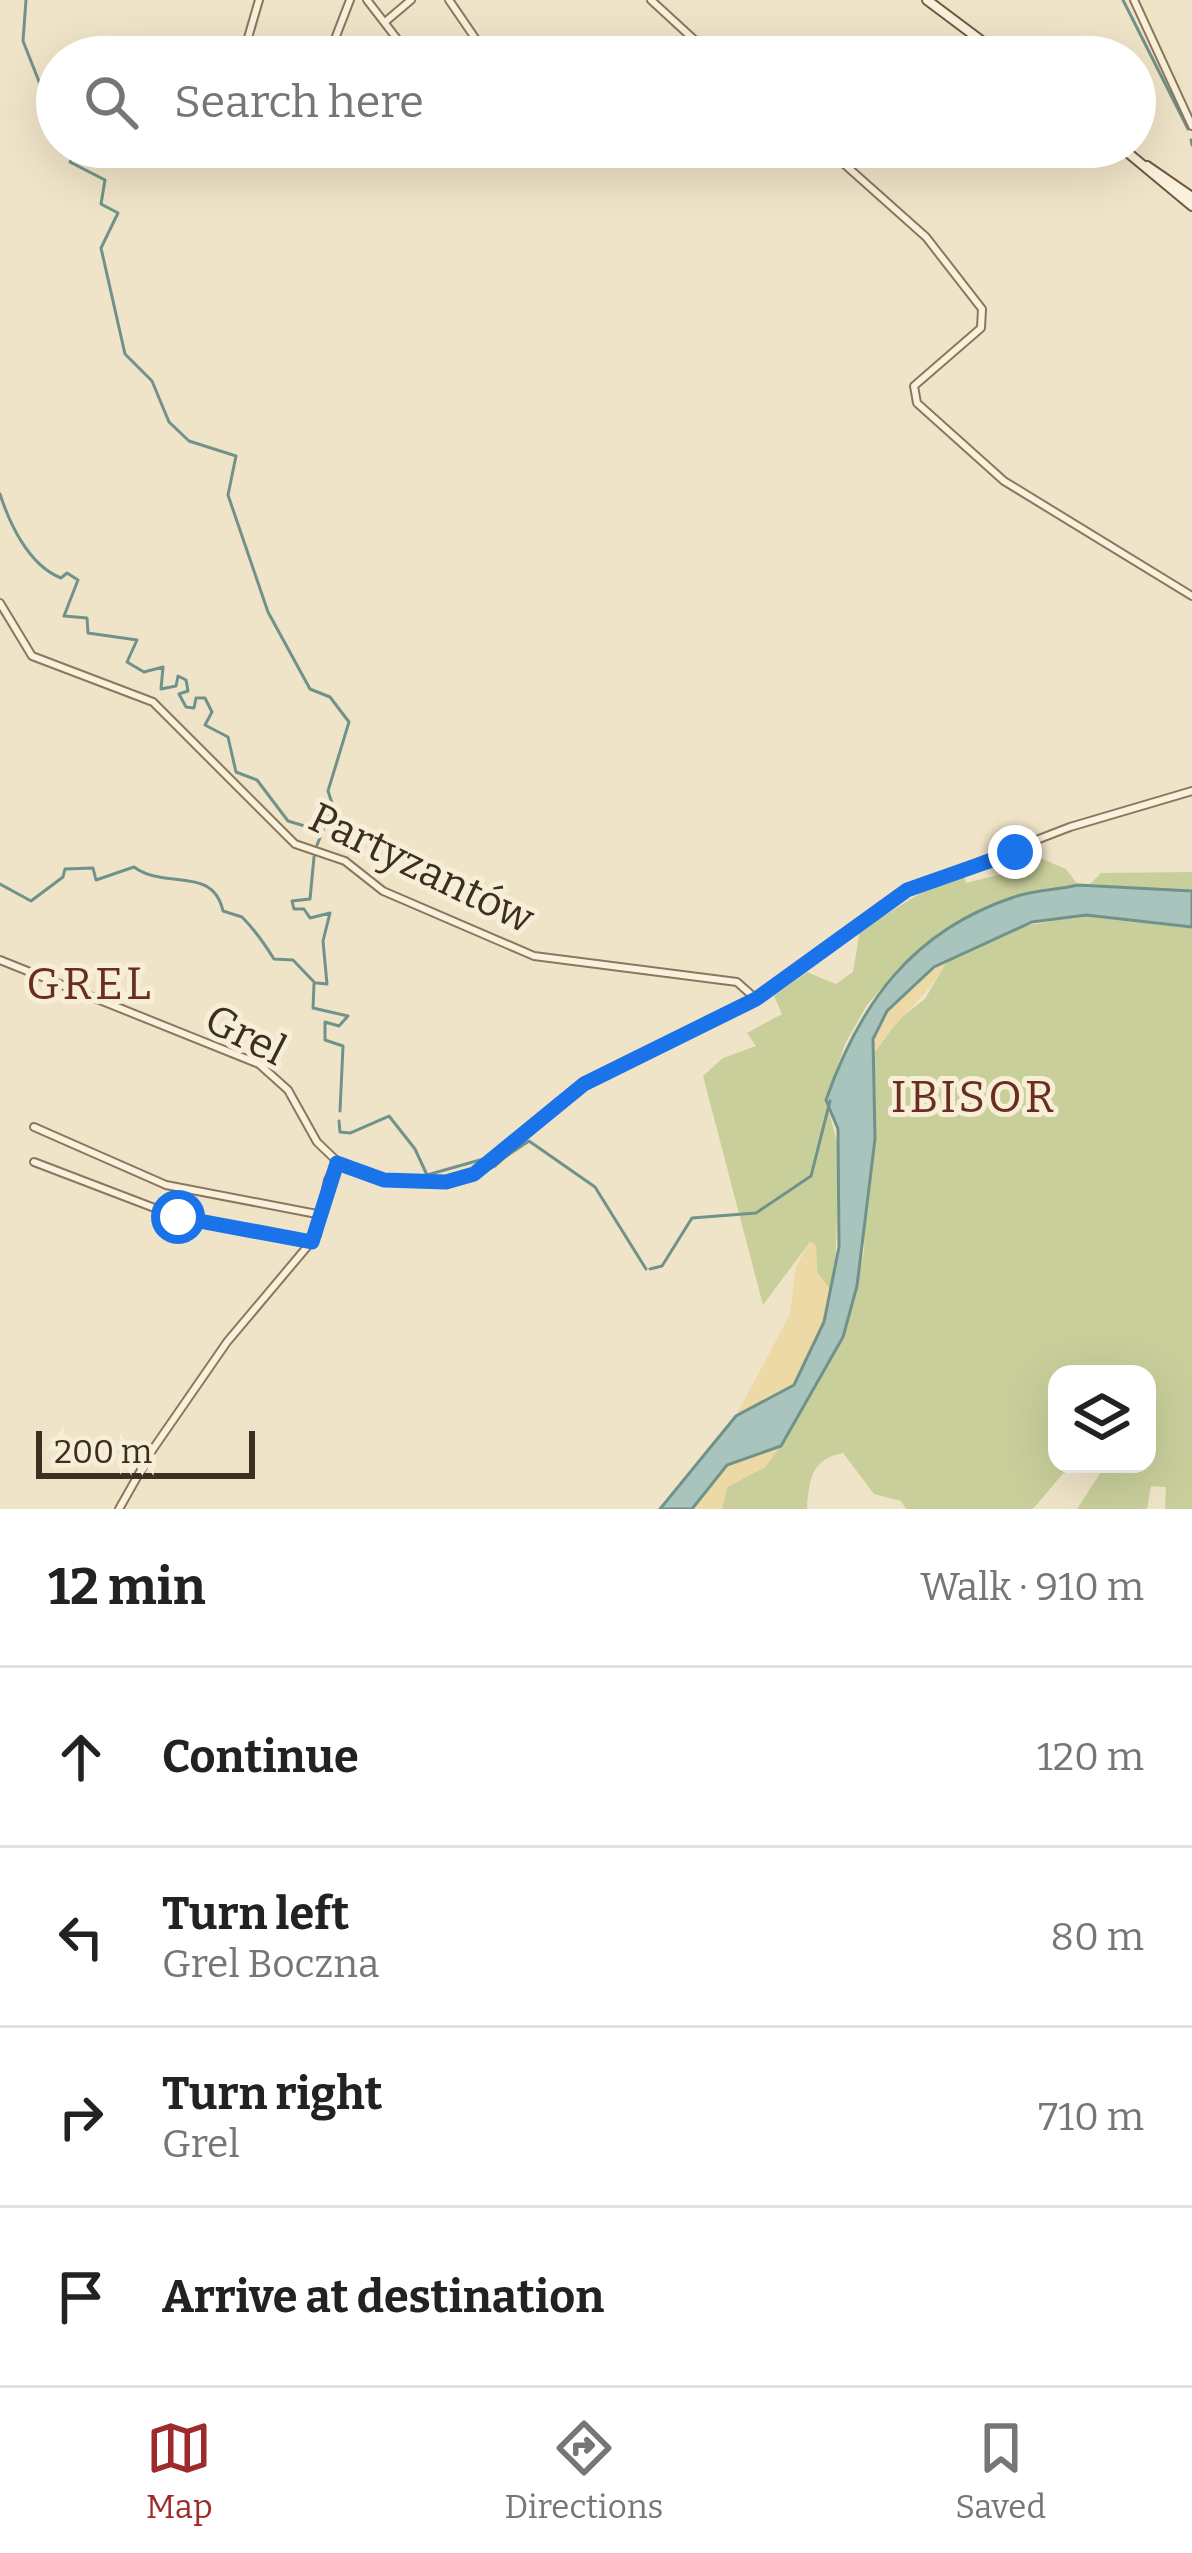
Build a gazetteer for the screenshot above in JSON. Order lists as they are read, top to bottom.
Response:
{
  "streets": {
    "street": ["Partyzantów", "Grel"]
  },
  "districts": ["GREL", "IBISOR"],
  "scale_bar": "200 m",
  "page": {
    "search": "Search here",
    "scale": "200 m",
    "heading": ["12 min", "Walk · 910 m"],
    "list": [
      ["Continue", "120 m"],
      ["Turn left", "Grel Boczna", "80 m"],
      ["Turn right", "Grel", "710 m"],
      "Arrive at destination"
    ],
    "nav": ["Map", "Directions", "Saved"]
  }
}
